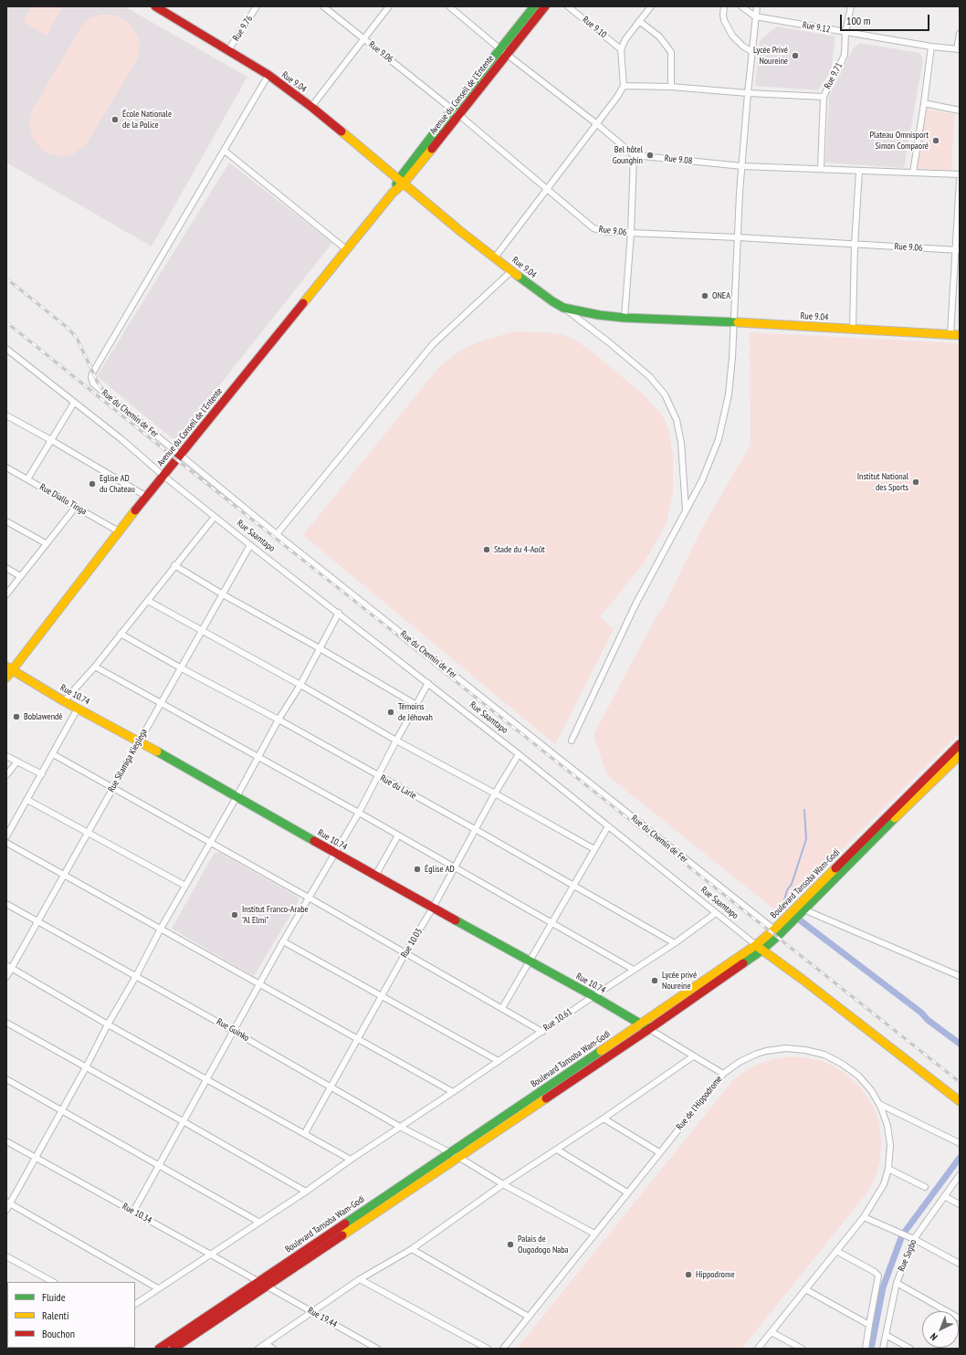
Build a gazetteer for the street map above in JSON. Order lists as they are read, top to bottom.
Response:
{
  "streets": {
    "main road": [
      "Rue 9.04",
      "Avenue du Conseil de l'Entente",
      "Rue Saamtapo",
      "Rue 10.74",
      "Boulevard Tansoba Wam-Godi"
    ],
    "street": [
      "Rue 9.10",
      "Rue 9.12",
      "Rue 9.76",
      "Rue 9.06",
      "Rue 9.71",
      "Rue 9.08",
      "Rue du Chemin de Fer",
      "Rue Diallo Tinga",
      "Rue Silamiga Kieglega",
      "Rue du Larle",
      "Rue 10.03",
      "Rue 10.61",
      "Rue Guinko",
      "Rue de l'Hippodrome",
      "Rue 10.34",
      "Rue Sagbo",
      "Rue 19.44"
    ]
  },
  "crossings": [
    ["Rue 9.12", "Rue 9.71"],
    ["Rue 9.76", "Rue 9.04"],
    ["Rue 9.06", "Avenue du Conseil de l'Entente"],
    ["Rue 9.71", "Rue 9.08"],
    ["Rue 9.04", "Avenue du Conseil de l'Entente"],
    ["Avenue du Conseil de l'Entente", "Rue du Chemin de Fer"],
    ["Avenue du Conseil de l'Entente", "Rue Diallo Tinga"],
    ["Avenue du Conseil de l'Entente", "Rue Saamtapo"],
    ["Avenue du Conseil de l'Entente", "Rue 10.74"],
    ["Rue du Chemin de Fer", "Boulevard Tansoba Wam-Godi"],
    ["Rue Saamtapo", "Rue Silamiga Kieglega"],
    ["Rue Saamtapo", "Boulevard Tansoba Wam-Godi"],
    ["Rue Saamtapo", "Rue 10.03"],
    ["Rue Saamtapo", "Rue 10.61"],
    ["Rue 10.74", "Rue Silamiga Kieglega"],
    ["Rue 10.74", "Boulevard Tansoba Wam-Godi"],
    ["Rue 10.74", "Rue 10.03"],
    ["Rue 10.74", "Rue 10.61"],
    ["Rue Silamiga Kieglega", "Rue du Larle"],
    ["Rue Silamiga Kieglega", "Rue Guinko"],
    ["Rue du Larle", "Rue 10.03"],
    ["Rue du Larle", "Rue 10.61"],
    ["Boulevard Tansoba Wam-Godi", "Rue Guinko"],
    ["Boulevard Tansoba Wam-Godi", "Rue 10.34"],
    ["Boulevard Tansoba Wam-Godi", "Rue 19.44"],
    ["Rue 10.03", "Rue Guinko"],
    ["Rue 10.61", "Rue Guinko"],
    ["Rue 10.61", "Rue 10.34"],
    ["Rue Guinko", "Rue de l'Hippodrome"],
    ["Rue 10.34", "Rue 19.44"]
  ],
  "places": [
    "Lycée Privé Noureine",
    "École Nationale de la Police",
    "Plateau Omnisport Simon Compaoré",
    "Bel hôtel Gounghin",
    "ONEA",
    "Institut National des Sports",
    "Eglise AD du Chateau",
    "Stade du 4-Août",
    "Témoins de Jéhovah",
    "Boblawendé",
    "Église AD",
    "Institut Franco-Arabe \"Al Elmi\"",
    "Lycée privé Noureine",
    "Palais de Ougodogo Naba",
    "Hippodrome"
  ],
  "legend": ["Fluide", "Ralenti", "Bouchon"],
  "scale_bar": "100 m",
  "north": "bottom left"
}
